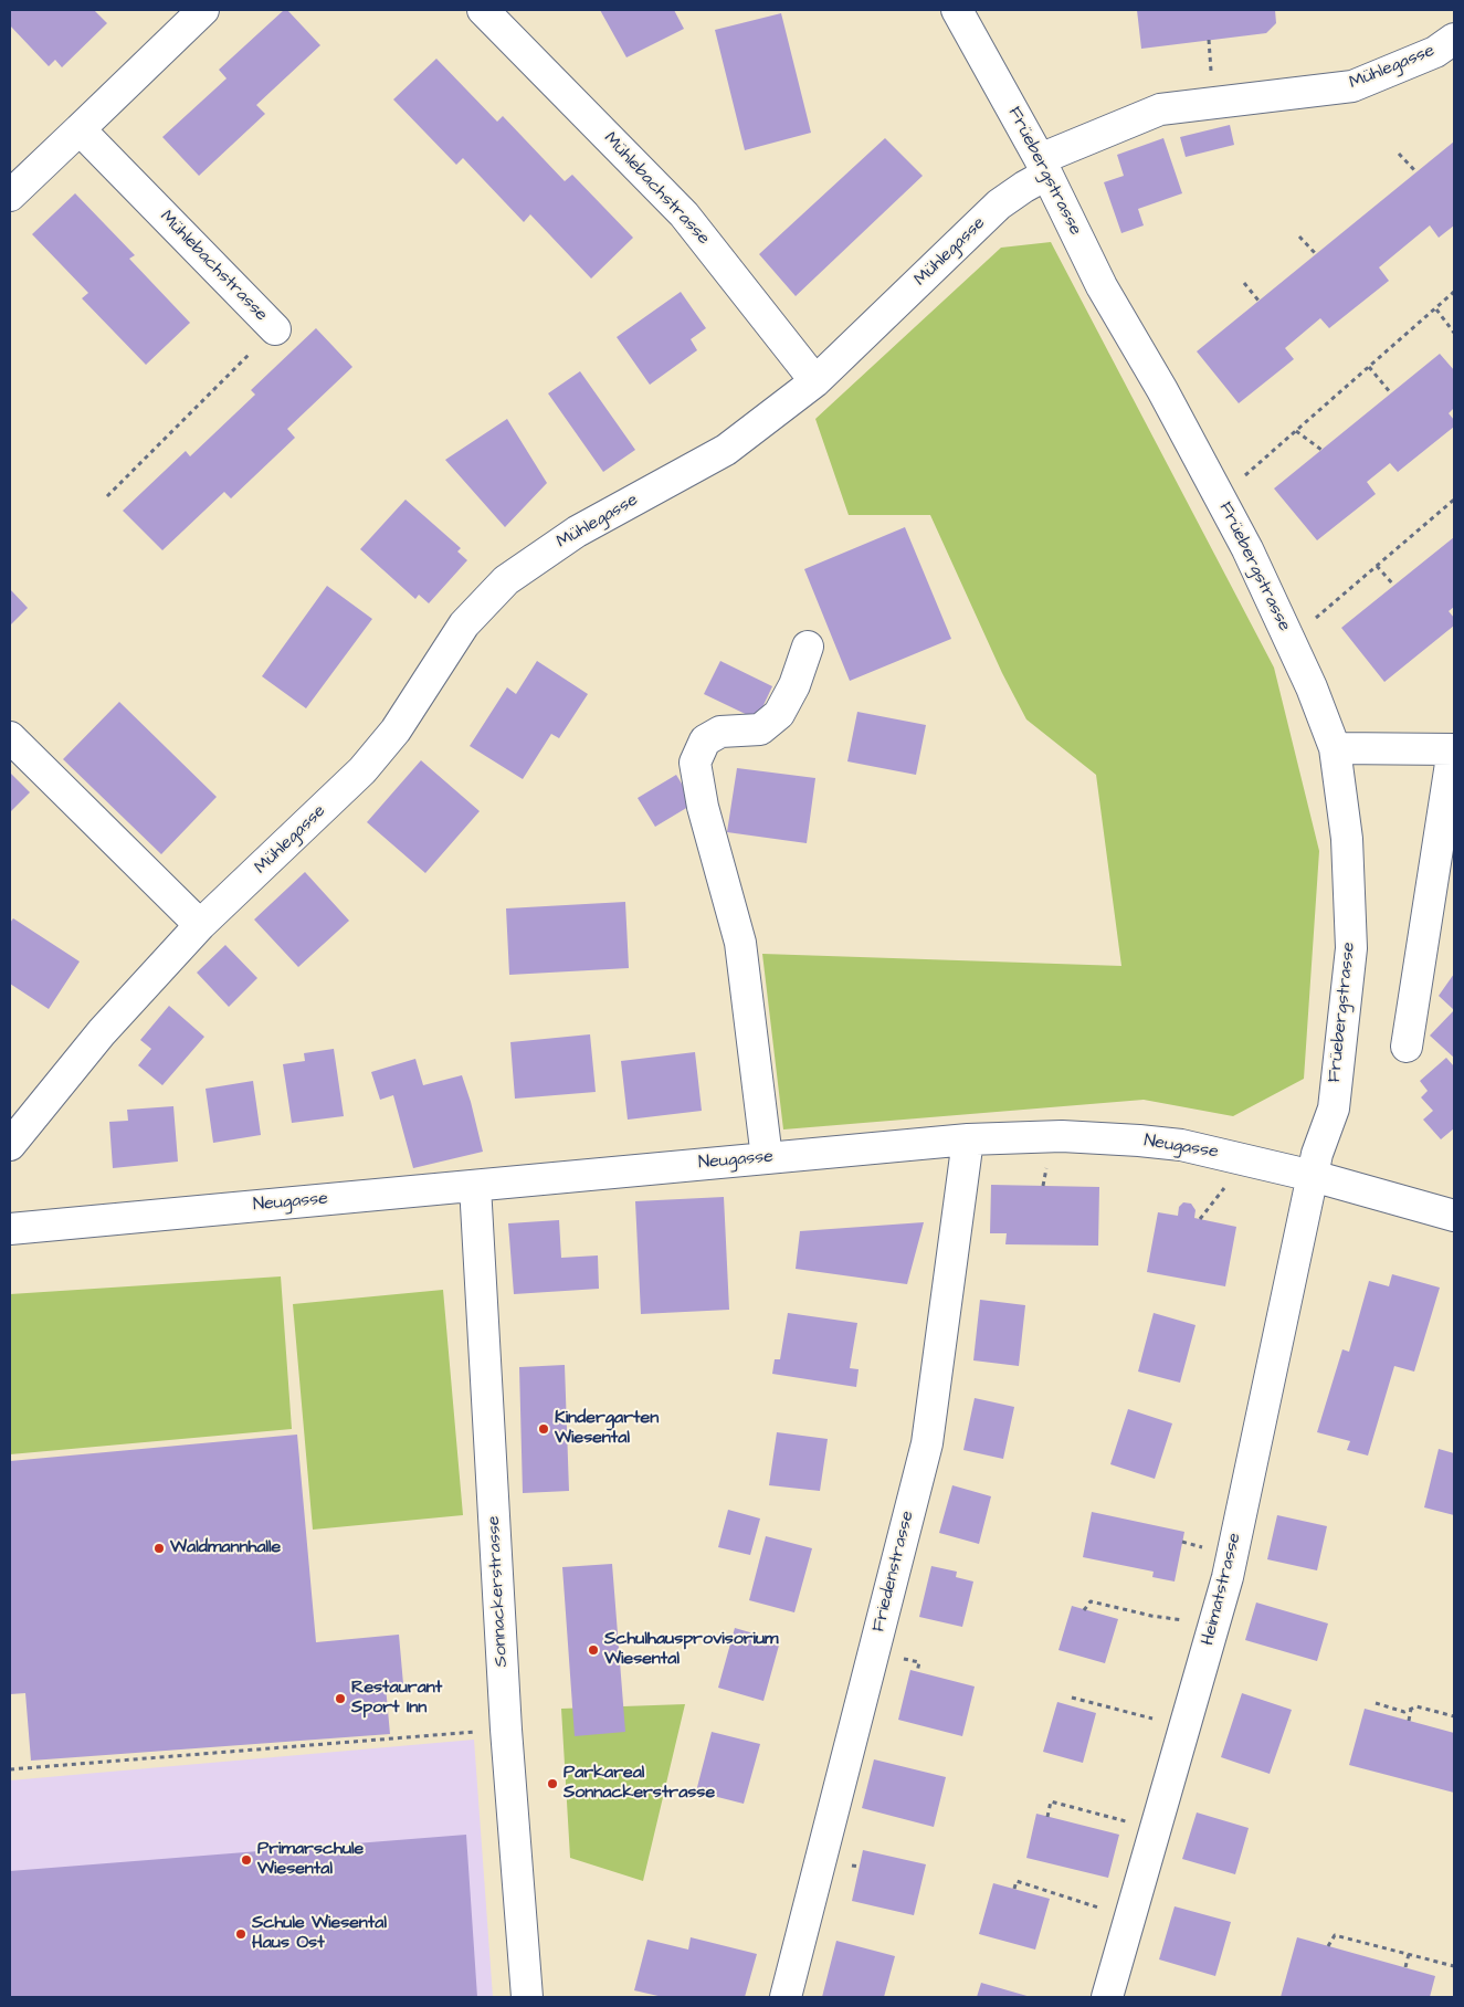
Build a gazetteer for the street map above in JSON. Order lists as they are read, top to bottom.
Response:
{
  "streets": {
    "street": [
      "Mühlegasse",
      "Früebergstrasse",
      "Mühlebachstrasse",
      "Neugasse",
      "Friedenstrasse",
      "Heimatstrasse",
      "Sonnackerstrasse"
    ]
  },
  "crossings": [
    ["Mühlegasse", "Früebergstrasse"],
    ["Mühlegasse", "Mühlebachstrasse"],
    ["Früebergstrasse", "Neugasse"],
    ["Früebergstrasse", "Heimatstrasse"],
    ["Neugasse", "Friedenstrasse"],
    ["Neugasse", "Heimatstrasse"],
    ["Neugasse", "Sonnackerstrasse"]
  ],
  "places": [
    "Kindergarten Wiesental",
    "Waldmannhalle",
    "Schulhausprovisorium Wiesental",
    "Restaurant Sport Inn",
    "Parkareal Sonnackerstrasse",
    "Primarschule Wiesental",
    "Schule Wiesental Haus Ost"
  ]
}
